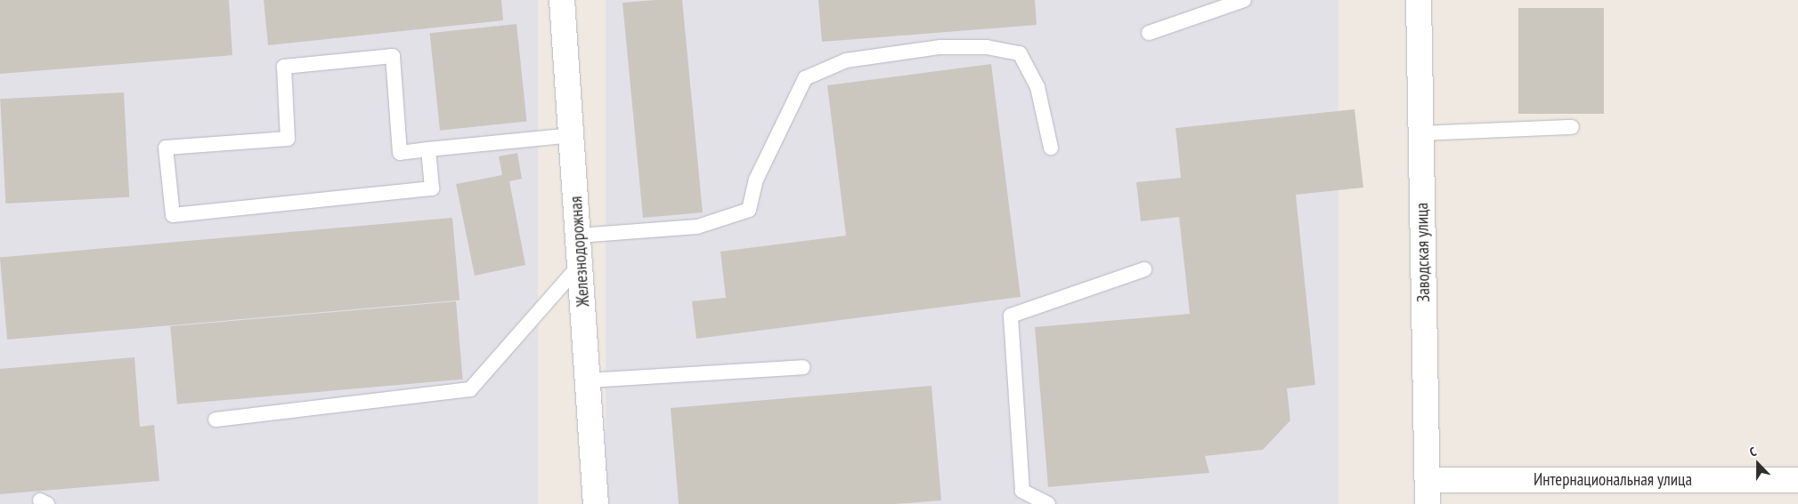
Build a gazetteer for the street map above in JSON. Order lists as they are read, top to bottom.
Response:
{
  "streets": {
    "street": ["Железнодорожная", "Заводская улица", "Интернациональная улица"]
  },
  "crossings": [
    ["Заводская улица", "Интернациональная улица"]
  ],
  "north": "top"
}
